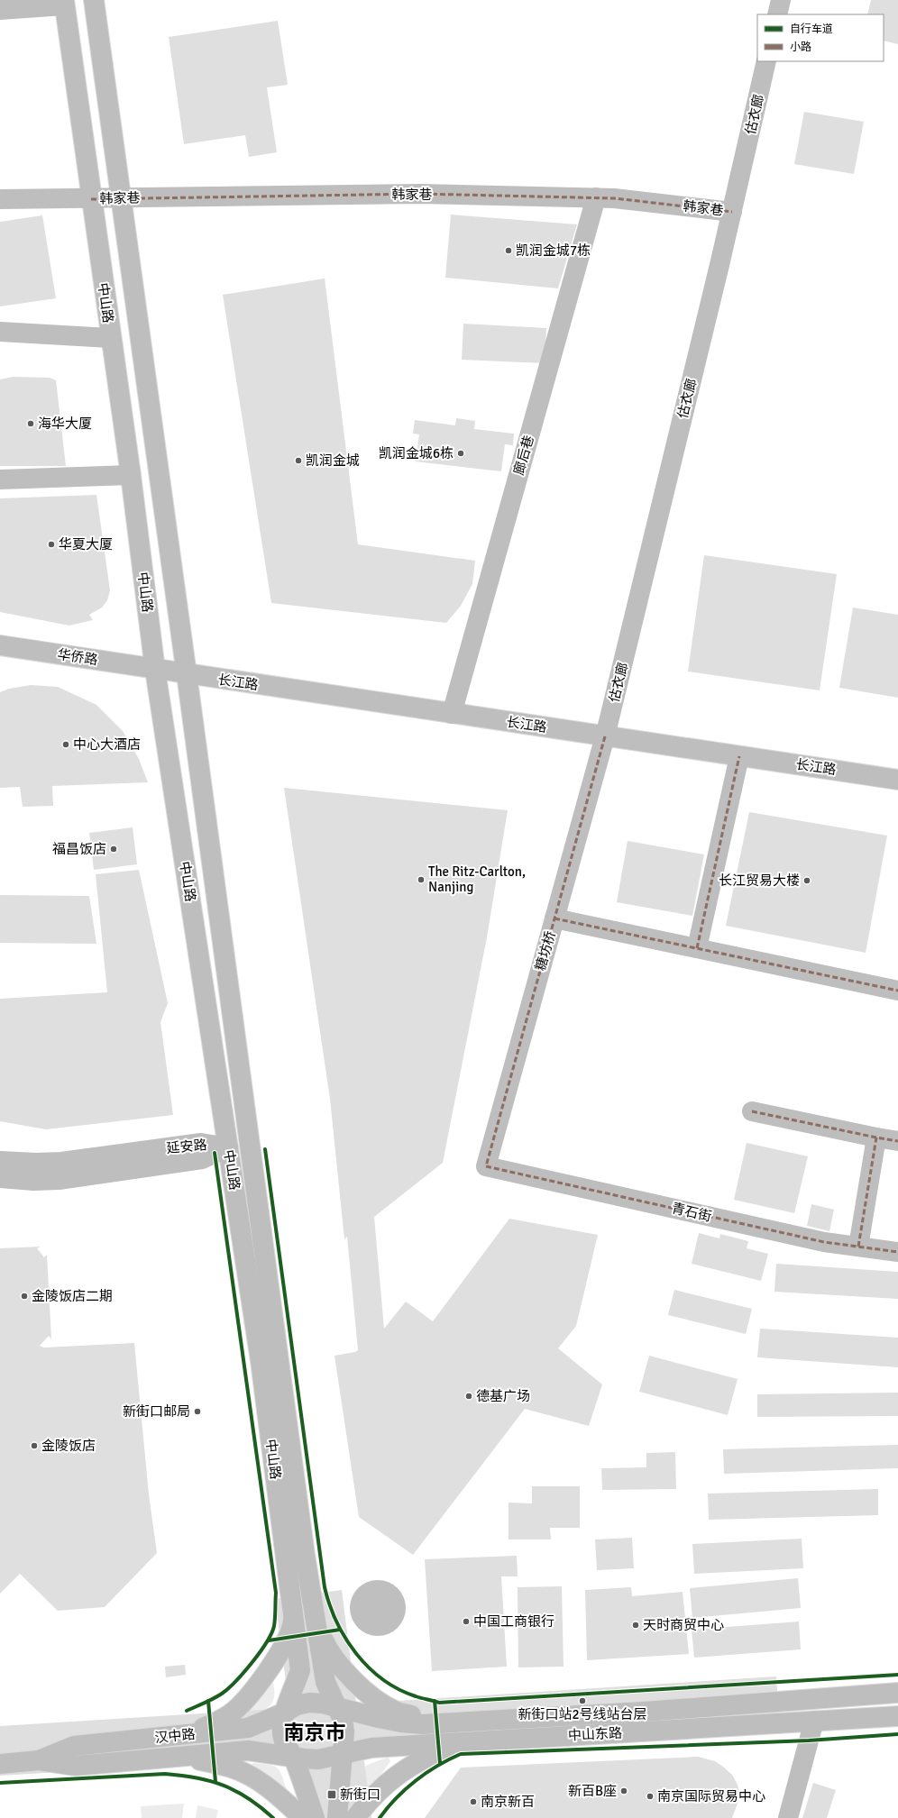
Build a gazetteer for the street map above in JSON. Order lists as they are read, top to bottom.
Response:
{
  "streets": {
    "main road": [
      "估衣廊",
      "韩家巷",
      "中山路",
      "廊后巷",
      "华侨路",
      "长江路",
      "糖坊桥",
      "延安路",
      "青石街",
      "中山东路",
      "汉中路"
    ]
  },
  "crossings": [
    ["估衣廊", "韩家巷"],
    ["估衣廊", "长江路"],
    ["估衣廊", "糖坊桥"],
    ["韩家巷", "中山路"],
    ["韩家巷", "廊后巷"],
    ["中山路", "华侨路"],
    ["中山路", "长江路"],
    ["中山路", "延安路"],
    ["中山路", "中山东路"],
    ["中山路", "汉中路"],
    ["廊后巷", "长江路"],
    ["华侨路", "长江路"],
    ["长江路", "糖坊桥"],
    ["糖坊桥", "青石街"],
    ["中山东路", "汉中路"]
  ],
  "districts": ["南京市"],
  "places": {
    "other": [
      "凯润金城7栋",
      "海华大厦",
      "凯润金城6栋",
      "凯润金城",
      "华夏大厦",
      "中心大酒店",
      "福昌饭店",
      "The Ritz-Carlton, Nanjing",
      "长江贸易大楼",
      "金陵饭店二期",
      "德基广场",
      "新街口邮局",
      "金陵饭店",
      "中国工商银行",
      "天时商贸中心",
      "新街口站2号线站台层",
      "新百B座",
      "南京国际贸易中心",
      "南京新百"
    ],
    "transit": ["新街口"]
  },
  "legend": ["自行车道", "小路"]
}
